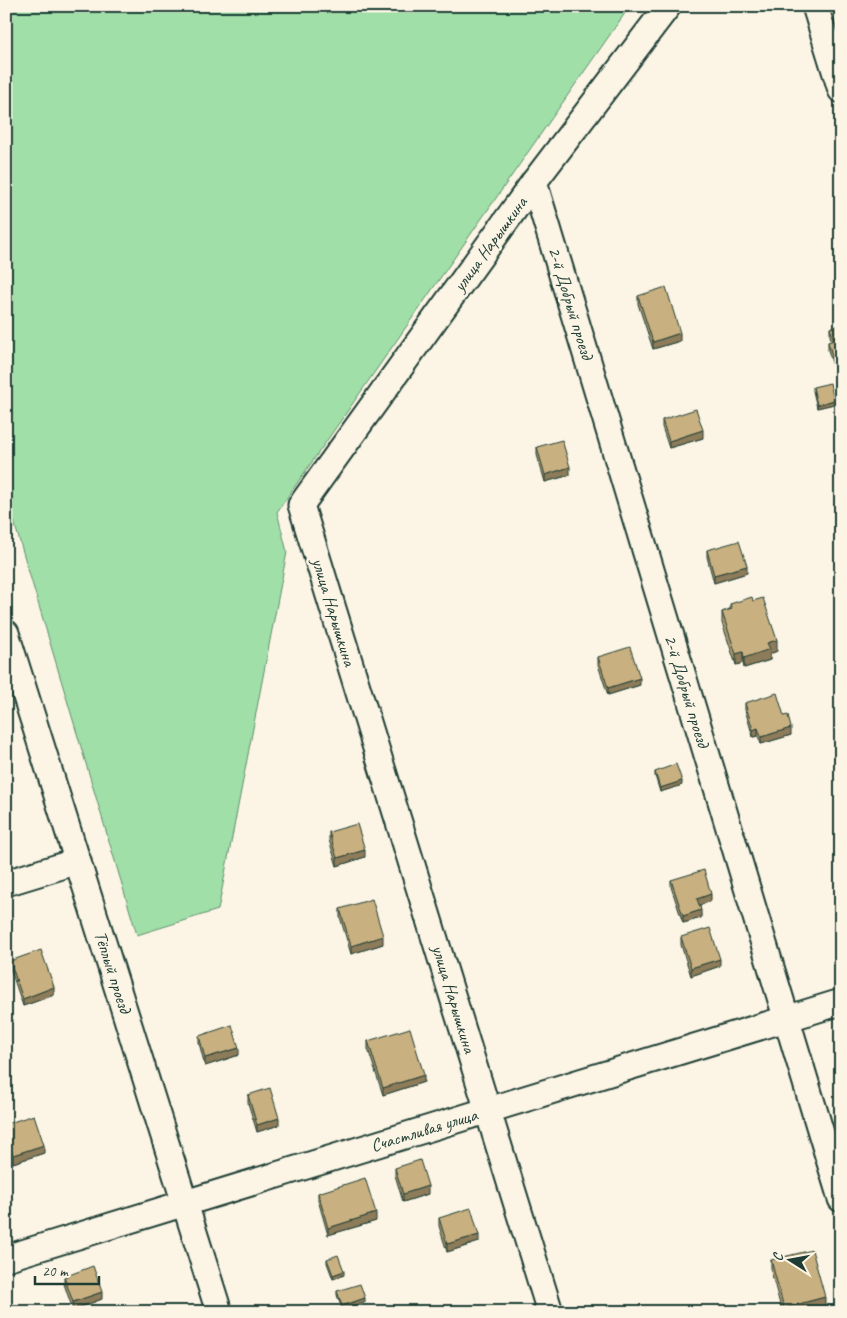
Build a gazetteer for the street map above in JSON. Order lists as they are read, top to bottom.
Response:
{
  "streets": {
    "street": [
      "улица Нарышкина",
      "2-й Добрый проезд",
      "Тёплый проезд",
      "Счастливая улица"
    ]
  },
  "crossings": [
    ["улица Нарышкина", "2-й Добрый проезд"],
    ["улица Нарышкина", "Счастливая улица"],
    ["2-й Добрый проезд", "Счастливая улица"],
    ["Тёплый проезд", "Счастливая улица"]
  ],
  "scale_bar": "20 m",
  "north": "left"
}
